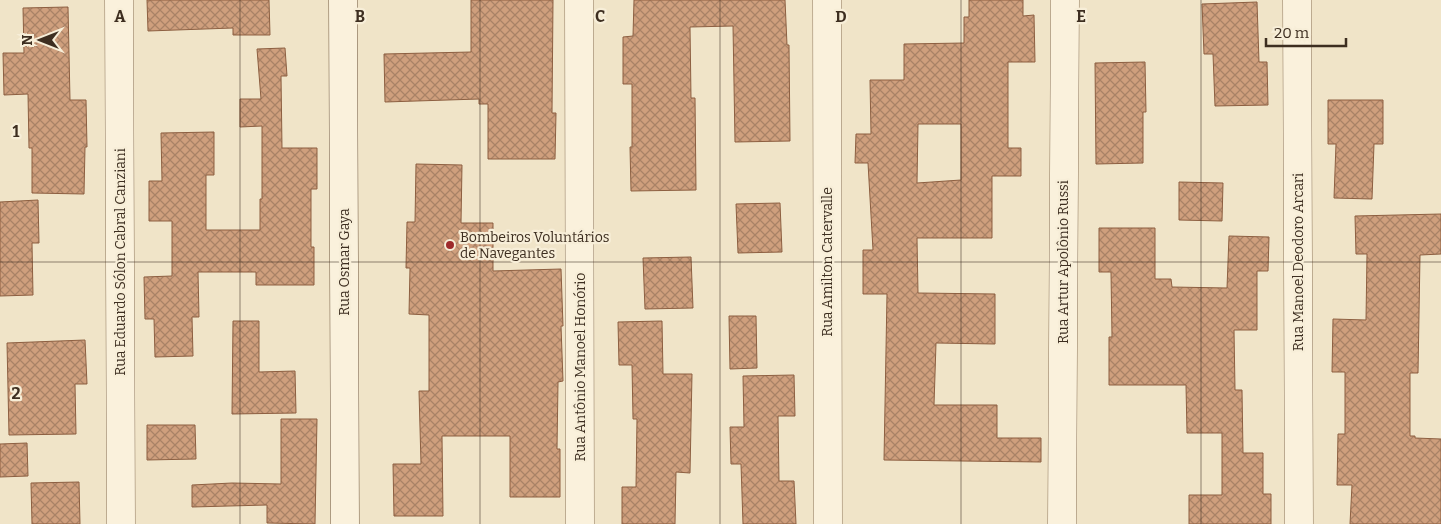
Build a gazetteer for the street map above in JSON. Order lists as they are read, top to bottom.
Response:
{
  "streets": {
    "street": [
      "Rua Eduardo Sólon Cabral Canziani",
      "Rua Osmar Gaya",
      "Rua Amilton Catervalle",
      "Rua Artur Apolônio Russi",
      "Rua Manoel Deodoro Arcari",
      "Rua Antônio Manoel Honório"
    ]
  },
  "places": ["Bombeiros Voluntários de Navegantes"],
  "scale_bar": "20 m",
  "north": "left",
  "grid": {
    "columns": [
      "A",
      "B",
      "C",
      "D",
      "E"
    ],
    "rows": ["1", "2"]
  }
}
